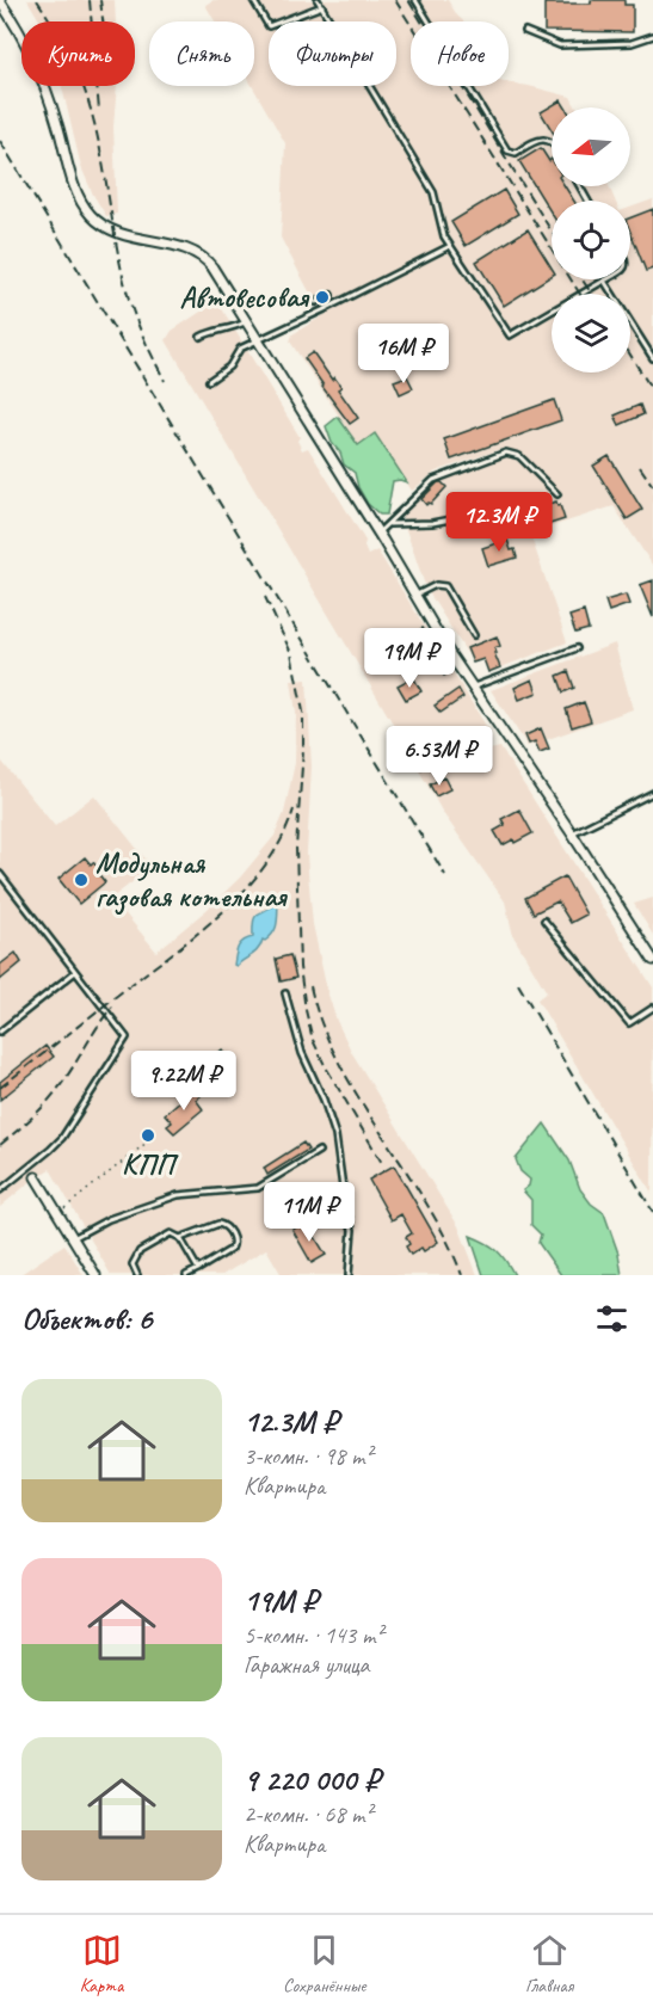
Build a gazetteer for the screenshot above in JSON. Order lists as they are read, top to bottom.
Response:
{
  "places": ["Автовесовая", "Модульная газовая котельная", "КПП"],
  "north": "left",
  "page": {
    "chip": [
      "Купить",
      "Снять",
      "Фильтры",
      "Новое"
    ],
    "price": [
      "16M ₽",
      "12.3M ₽",
      "19M ₽",
      "6.53M ₽",
      "9.22M ₽",
      "11M ₽"
    ],
    "heading": "Объектов: 6",
    "list": [
      {
        "name": "12.3M ₽",
        "note": "3-комн. · 98 m² · Квартира"
      },
      {
        "name": "19M ₽",
        "note": "5-комн. · 143 m² · Гаражная улица"
      },
      {
        "name": "9 220 000 ₽",
        "note": "2-комн. · 68 m² · Квартира"
      }
    ],
    "tabs": ["Карта", "Сохранённые", "Главная"]
  }
}
